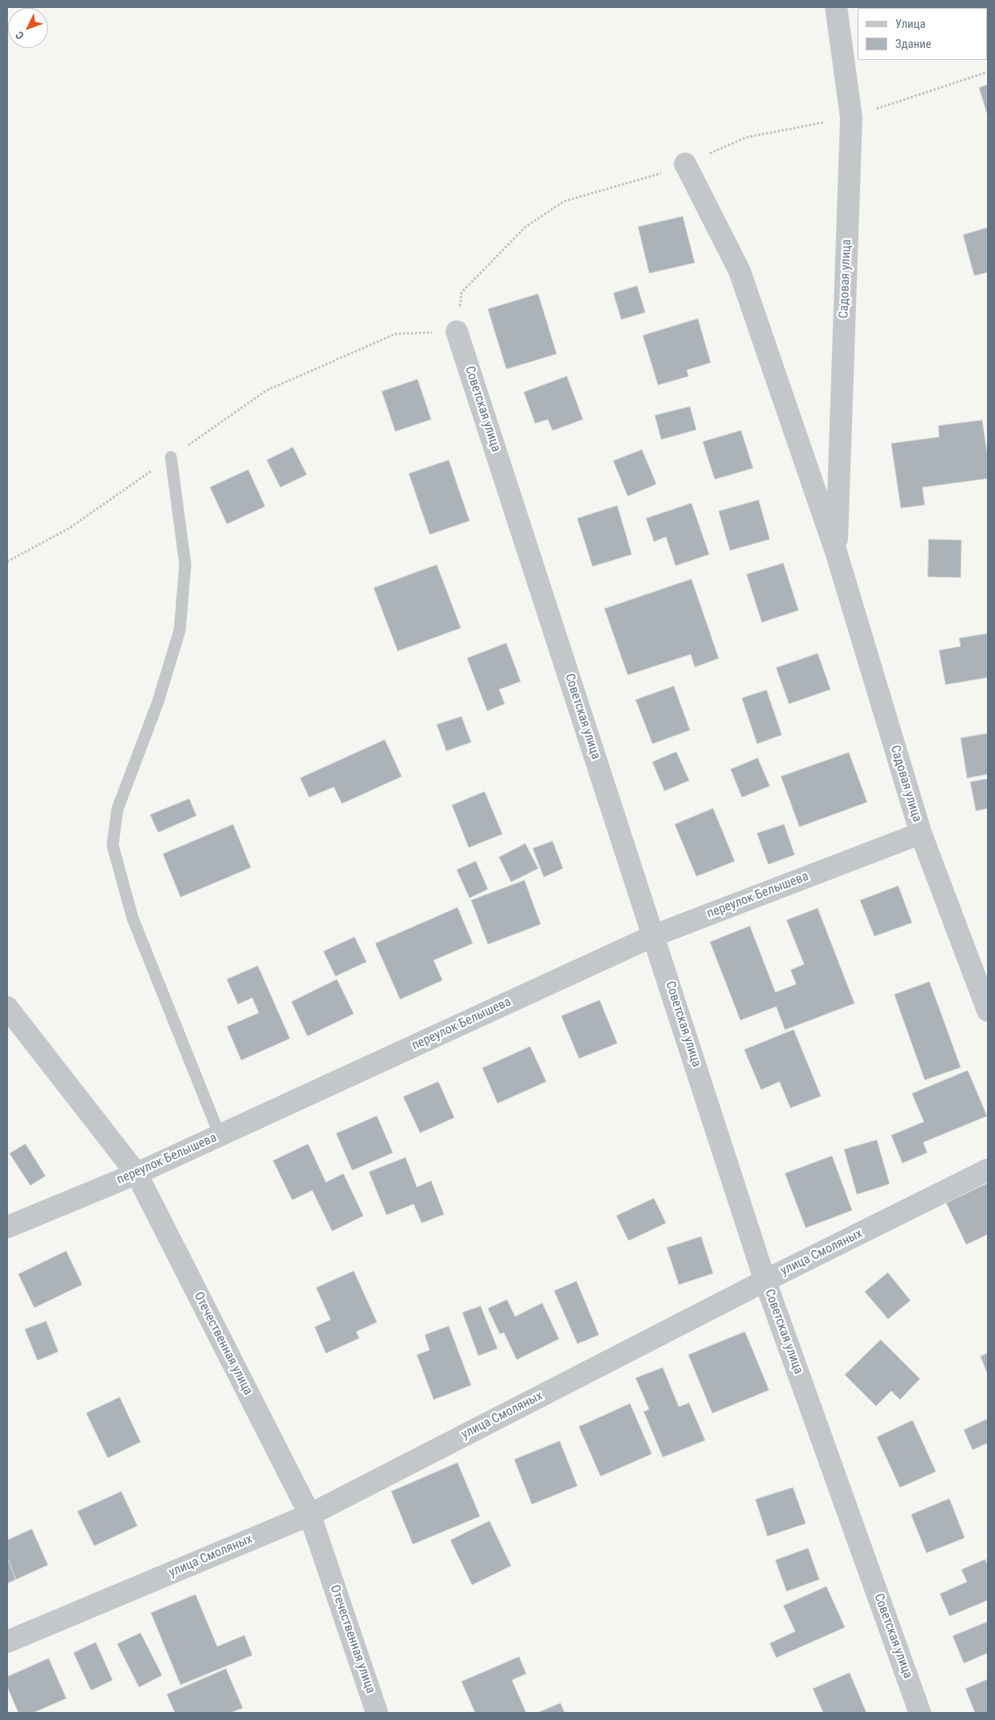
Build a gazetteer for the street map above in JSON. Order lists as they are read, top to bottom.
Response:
{
  "streets": {
    "street": [
      "Садовая улица",
      "Советская улица",
      "переулок Белышева",
      "улица Смоляных",
      "Отечественная улица"
    ]
  },
  "crossings": [
    ["Садовая улица", "переулок Белышева"],
    ["Советская улица", "переулок Белышева"],
    ["Советская улица", "улица Смоляных"],
    ["переулок Белышева", "Отечественная улица"],
    ["улица Смоляных", "Отечественная улица"]
  ],
  "legend": ["Улица", "Здание"],
  "north": "bottom left"
}
